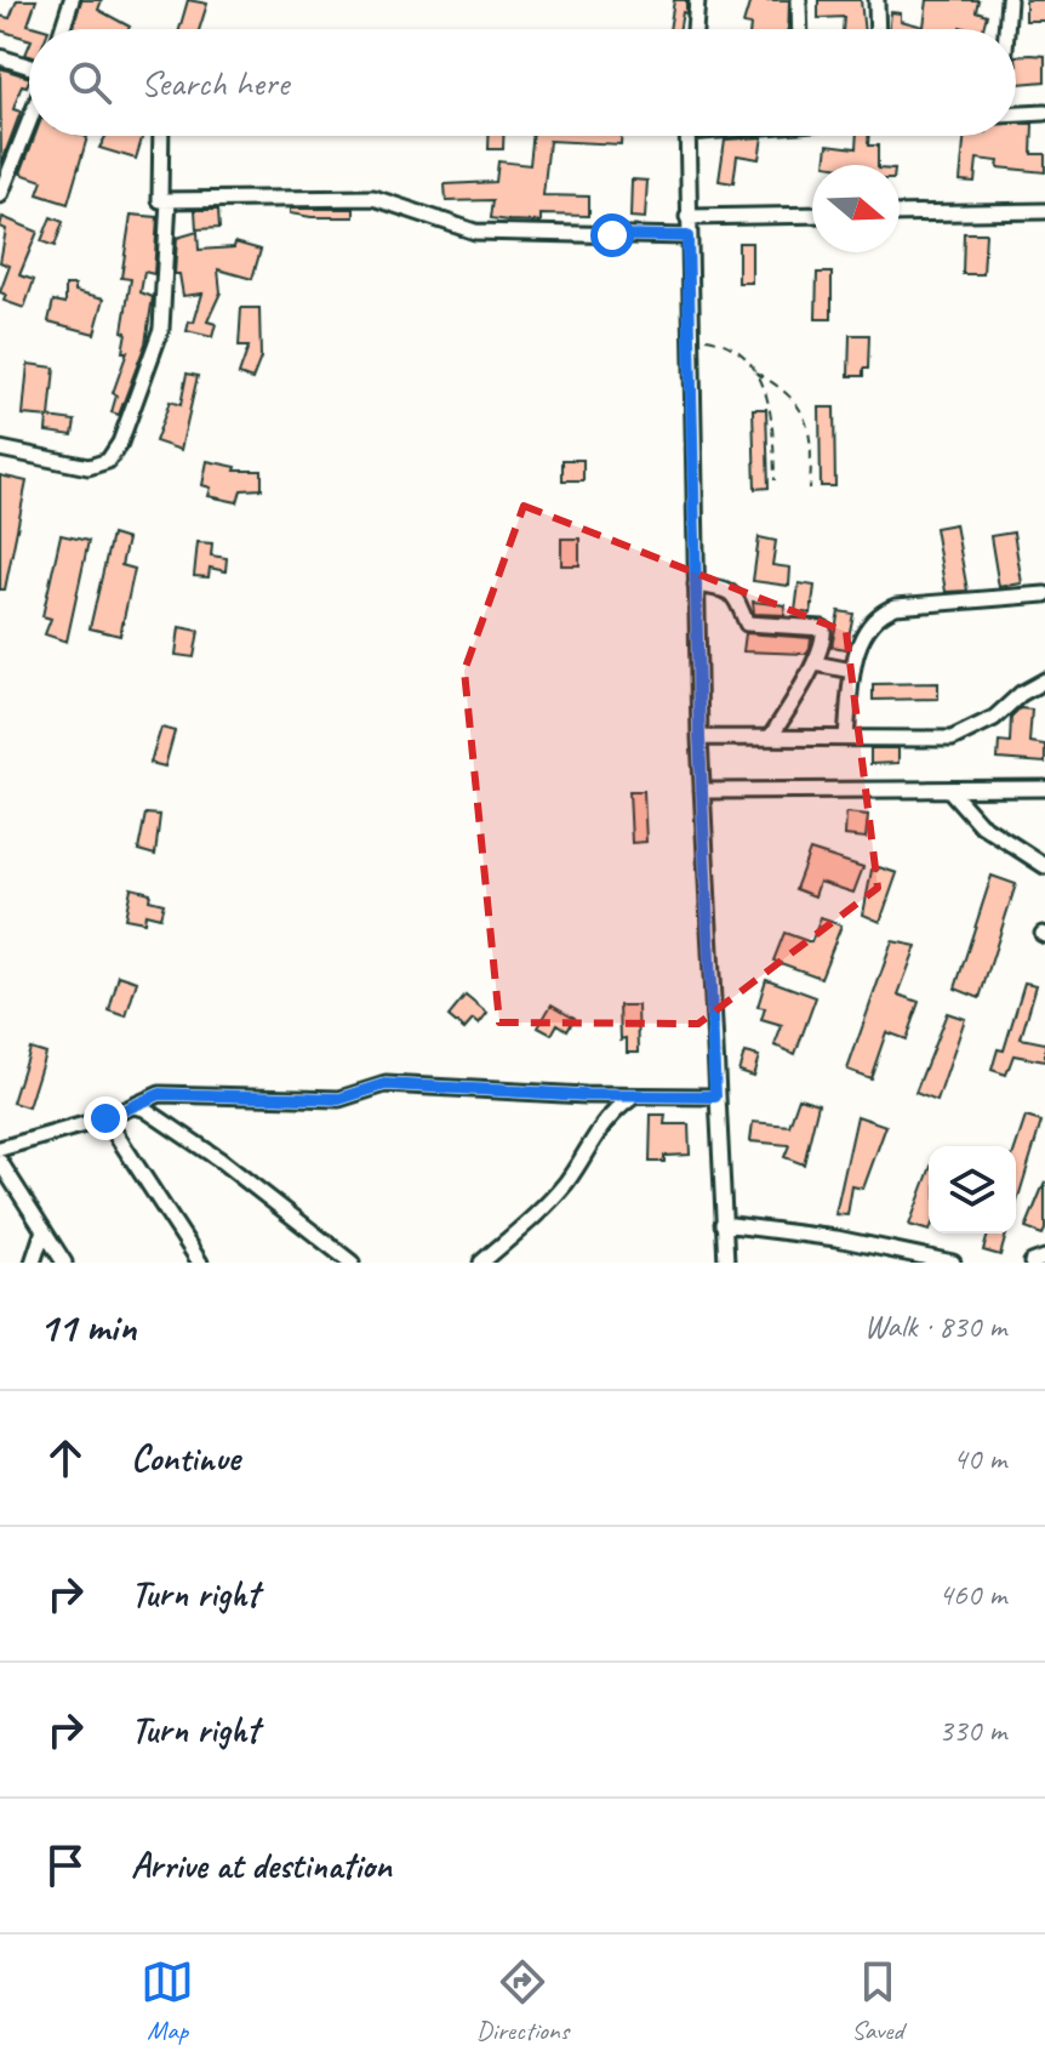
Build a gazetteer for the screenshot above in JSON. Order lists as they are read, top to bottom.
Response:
{
  "north": "right",
  "page": {
    "search": "Search here",
    "heading": ["11 min", "Walk · 830 m"],
    "list": [
      ["Continue", "40 m"],
      ["Turn right", "460 m"],
      ["Turn right", "330 m"],
      "Arrive at destination"
    ],
    "nav": ["Map", "Directions", "Saved"]
  }
}
